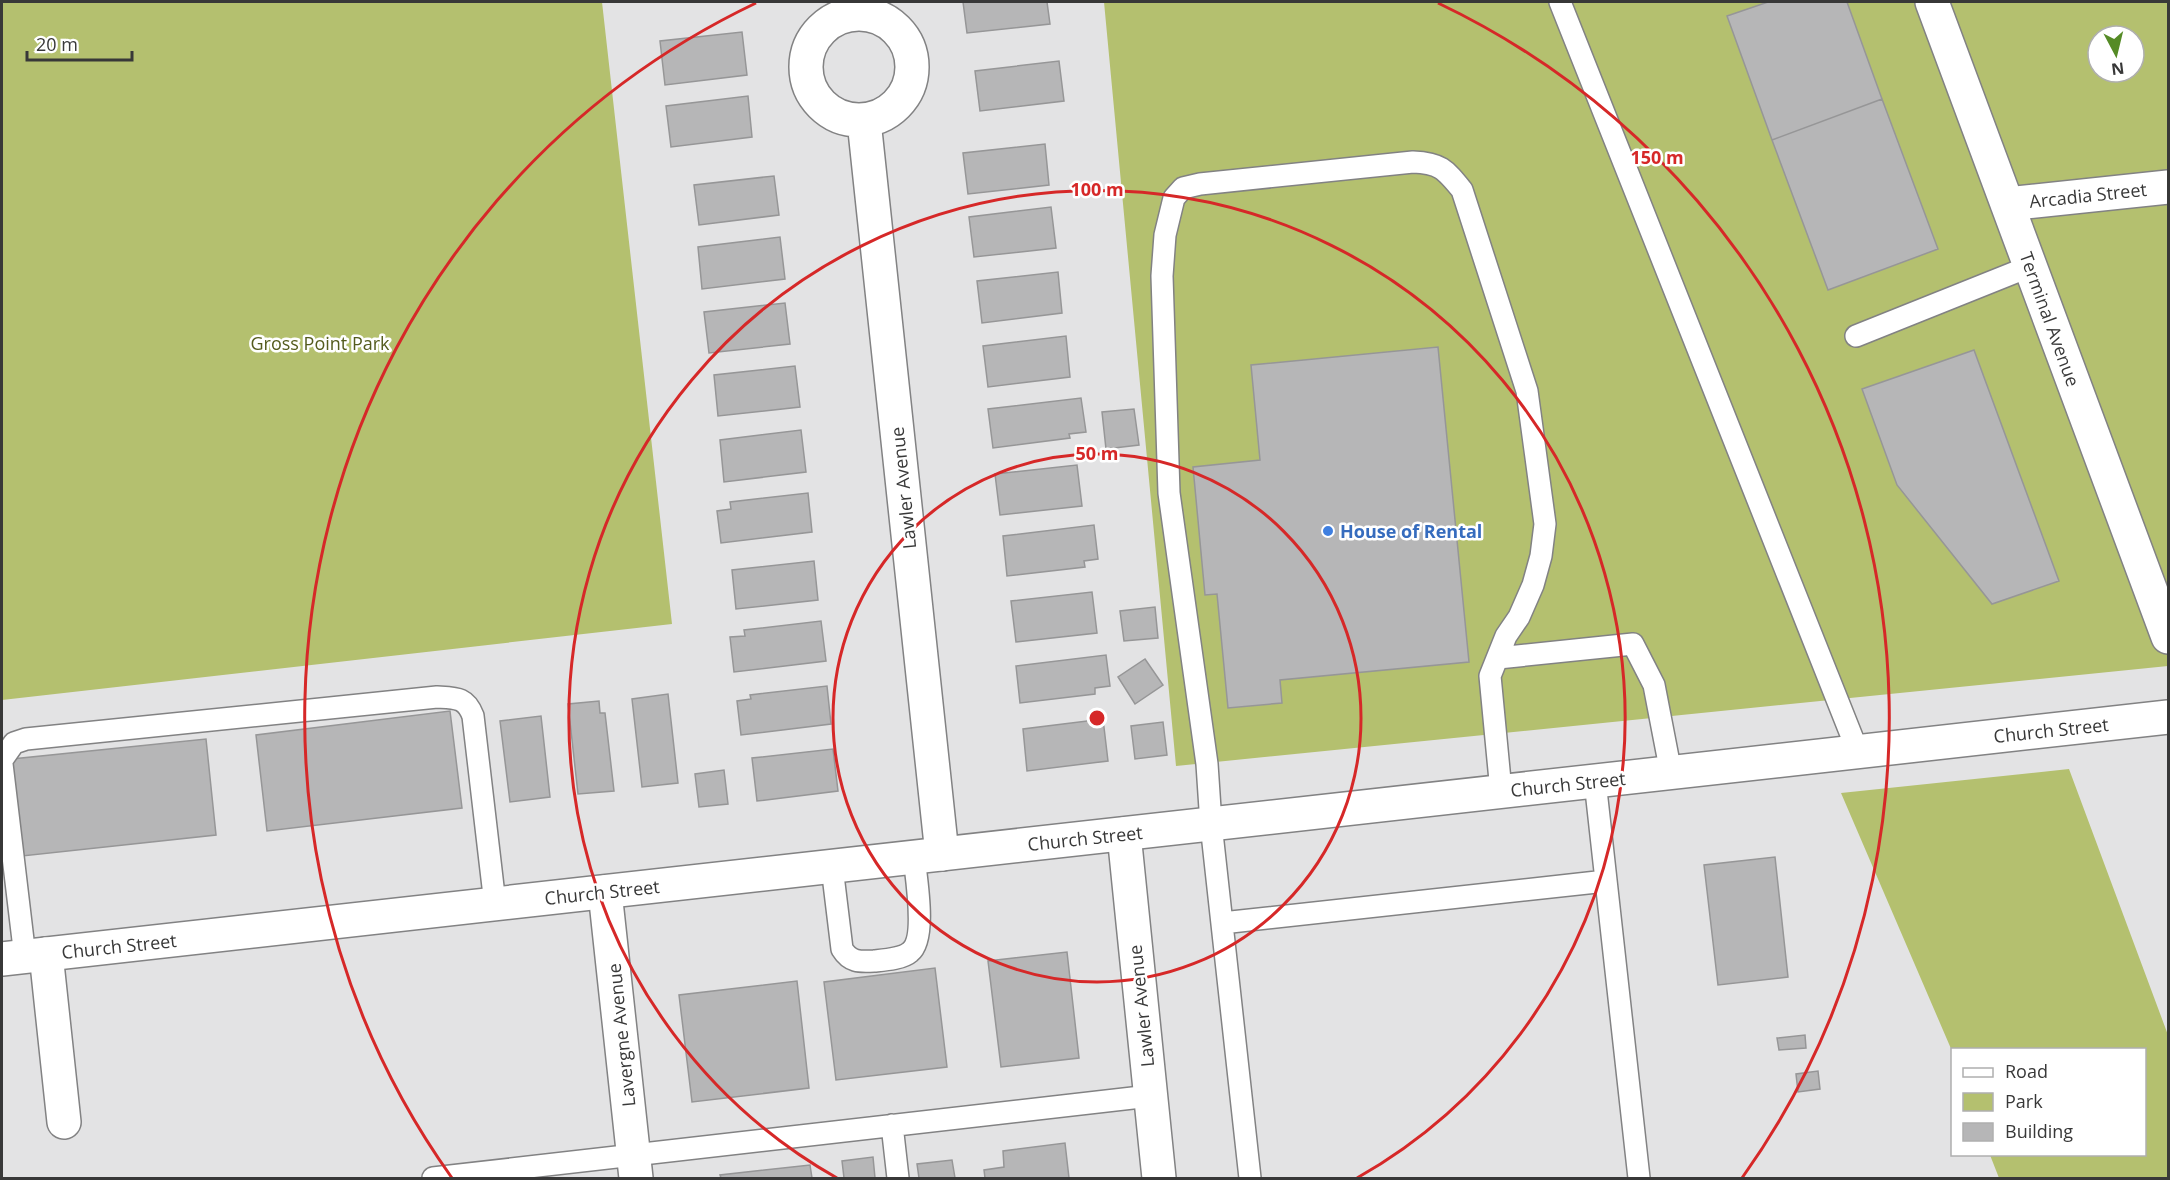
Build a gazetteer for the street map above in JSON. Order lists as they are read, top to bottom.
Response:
{
  "streets": {
    "street": [
      "Arcadia Street",
      "Terminal Avenue",
      "Lawler Avenue",
      "Church Street",
      "Lavergne Avenue"
    ]
  },
  "crossings": [
    ["Arcadia Street", "Terminal Avenue"],
    ["Lawler Avenue", "Church Street"],
    ["Church Street", "Lavergne Avenue"]
  ],
  "parks": ["Gross Point Park"],
  "places": ["House of Rental"],
  "legend": ["Road", "Park", "Building"],
  "scale_bar": "20 m",
  "north": "bottom",
  "rings": ["150 m", "100 m", "50 m"]
}
